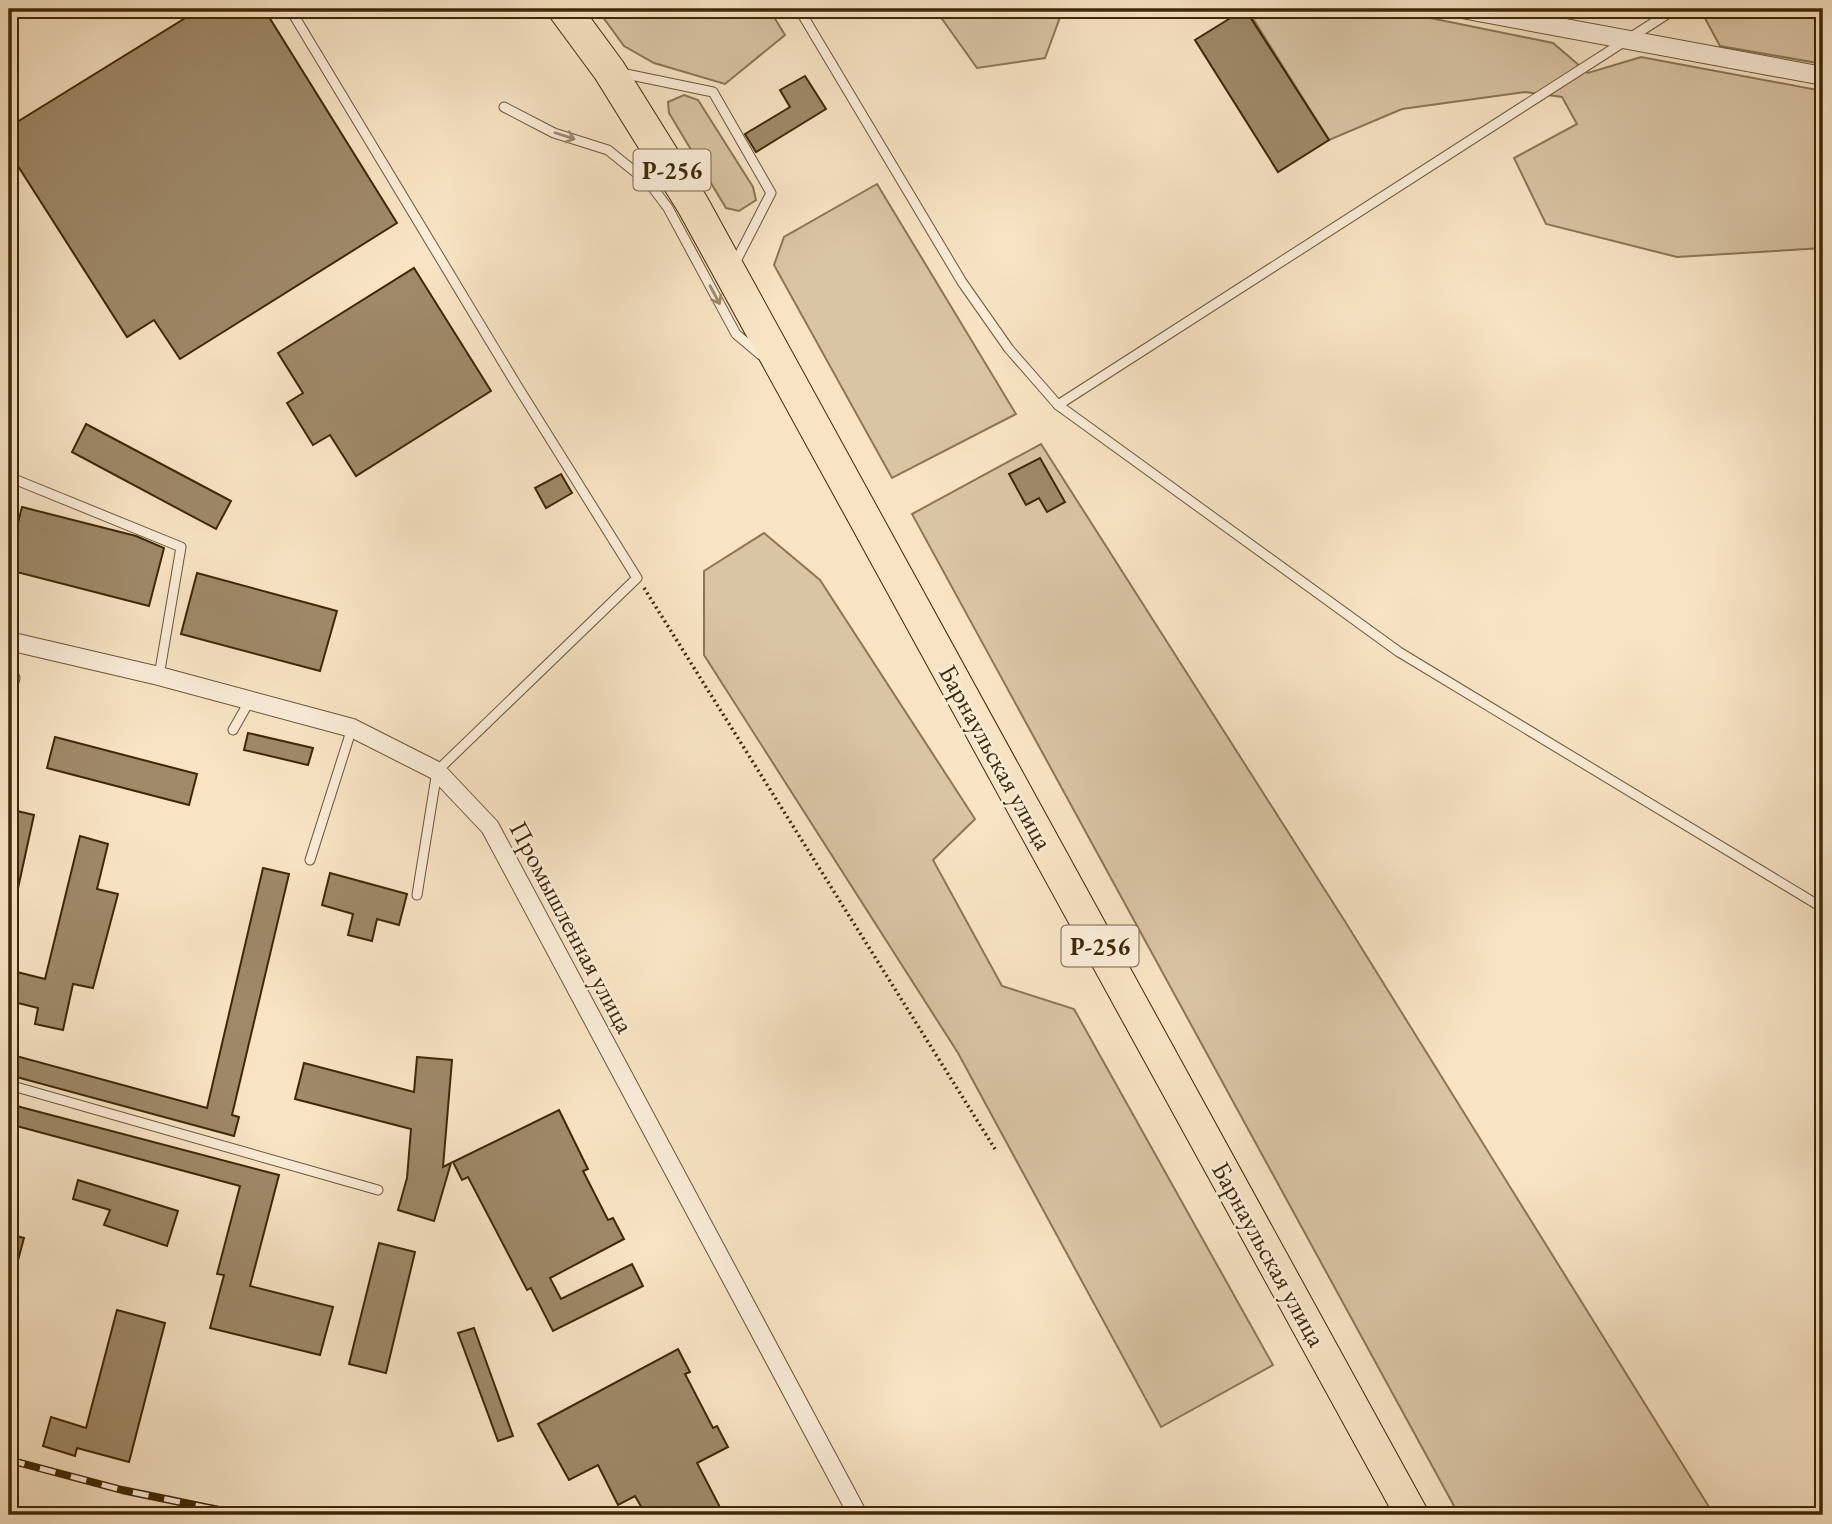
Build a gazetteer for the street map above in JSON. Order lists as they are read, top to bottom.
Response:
{
  "streets": {
    "highway": ["Р-256", "Барнаульская улица"],
    "street": ["Промышленная улица"]
  }
}
